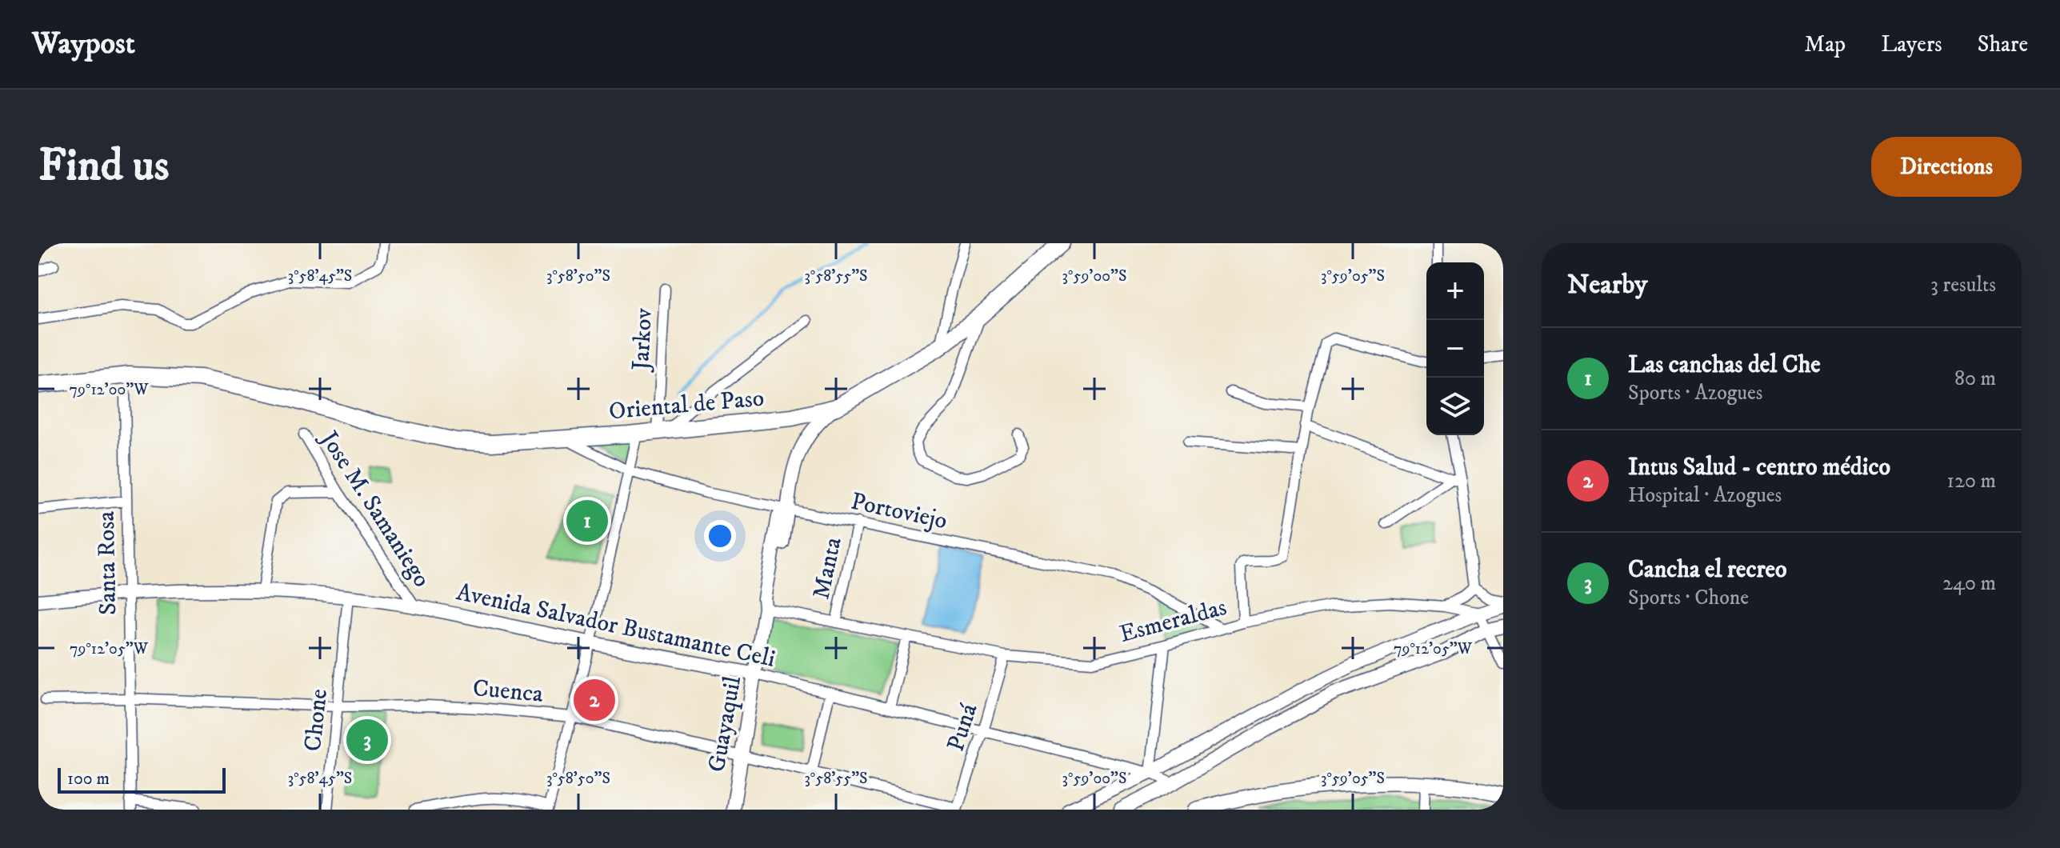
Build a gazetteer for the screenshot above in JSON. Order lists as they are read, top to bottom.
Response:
{
  "streets": {
    "highway": ["Oriental de Paso"],
    "main road": ["Avenida Salvador Bustamante Celi", "Guayaquil"],
    "street": [
      "Jarkov",
      "Jose M. Samaniego",
      "Portoviejo",
      "Santa Rosa",
      "Manta",
      "Esmeraldas",
      "Cuenca",
      "Chone",
      "Puná"
    ]
  },
  "crossings": [
    ["Jarkov", "Oriental de Paso"],
    ["Oriental de Paso", "Portoviejo"],
    ["Oriental de Paso", "Guayaquil"],
    ["Jose M. Samaniego", "Avenida Salvador Bustamante Celi"],
    ["Portoviejo", "Manta"],
    ["Portoviejo", "Esmeraldas"],
    ["Portoviejo", "Guayaquil"],
    ["Santa Rosa", "Avenida Salvador Bustamante Celi"],
    ["Santa Rosa", "Cuenca"],
    ["Manta", "Esmeraldas"],
    ["Esmeraldas", "Guayaquil"],
    ["Esmeraldas", "Puná"],
    ["Avenida Salvador Bustamante Celi", "Chone"],
    ["Avenida Salvador Bustamante Celi", "Guayaquil"],
    ["Avenida Salvador Bustamante Celi", "Puná"],
    ["Cuenca", "Chone"],
    ["Cuenca", "Guayaquil"],
    ["Cuenca", "Puná"]
  ],
  "scale_bar": "100 m",
  "page": {
    "header": "Waypost",
    "nav": ["Map", "Layers", "Share"],
    "buttons": "Directions",
    "title": "Find us",
    "heading": ["Nearby", "3 results"],
    "map_buttons": ["+", "−"],
    "list": [
      {
        "mark": "1",
        "name": "Las canchas del Che",
        "note": "Sports · Azogues",
        "value": "80 m"
      },
      {
        "mark": "2",
        "name": "Intus Salud - centro médico",
        "note": "Hospital · Azogues",
        "value": "120 m"
      },
      {
        "mark": "3",
        "name": "Cancha el recreo",
        "note": "Sports · Chone",
        "value": "240 m"
      }
    ],
    "pins": ["1", "2", "3"],
    "scale": "100 m"
  },
  "coordinates": [
    "3°58'45\"S",
    "3°58'50\"S",
    "3°58'55\"S",
    "3°59'00\"S",
    "3°59'05\"S",
    "79°12'00\"W",
    "79°12'05\"W"
  ]
}
